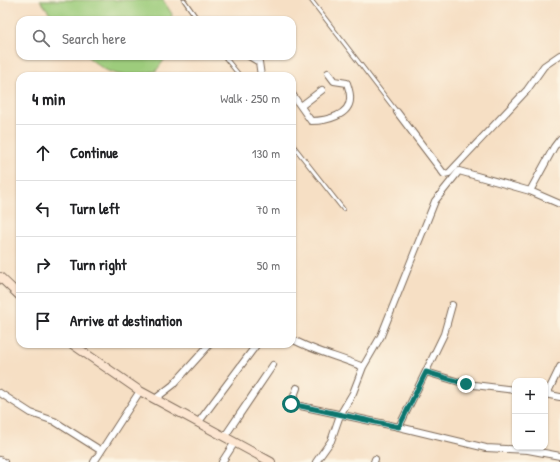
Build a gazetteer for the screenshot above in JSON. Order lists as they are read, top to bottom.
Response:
{
  "page": {
    "search": "Search here",
    "heading": ["4 min", "Walk · 250 m"],
    "list": [
      ["Continue", "130 m"],
      ["Turn left", "70 m"],
      ["Turn right", "50 m"],
      "Arrive at destination"
    ],
    "map_buttons": ["+", "−"]
  }
}
